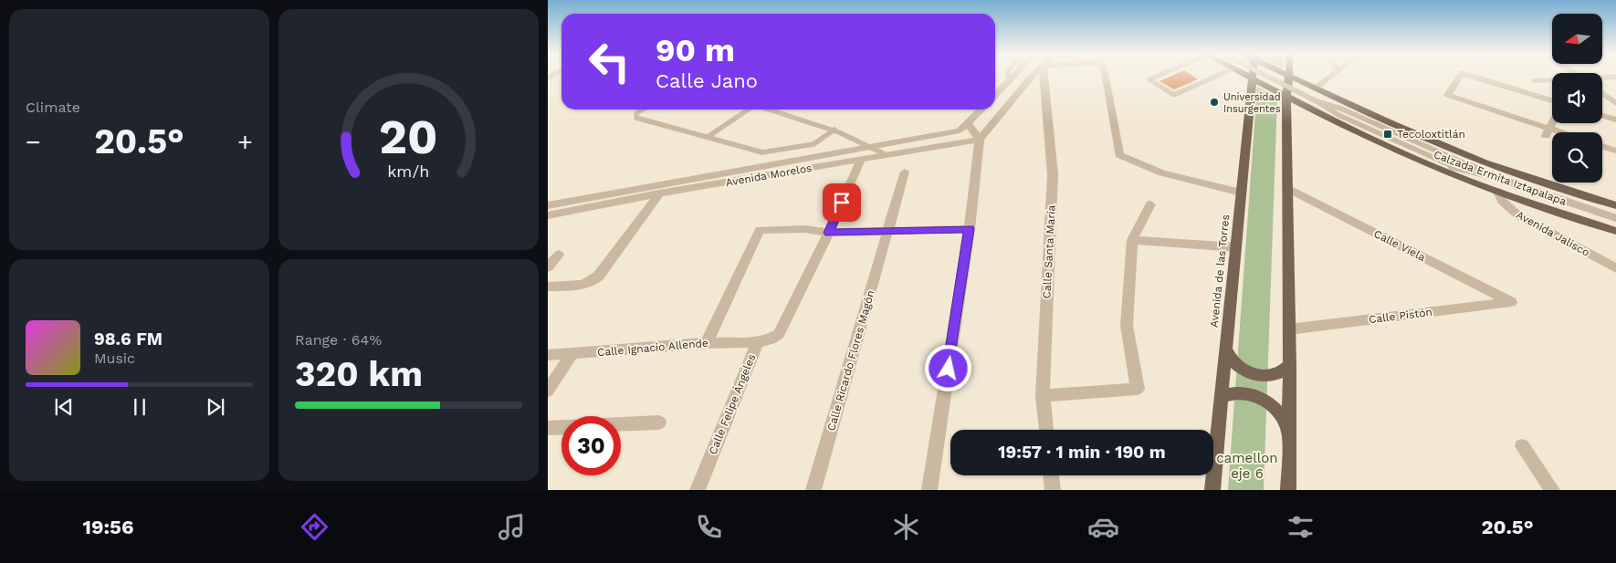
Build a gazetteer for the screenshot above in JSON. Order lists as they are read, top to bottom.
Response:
{
  "streets": {
    "main road": ["Calzada Ermita Iztapalapa", "Avenida de las Torres"],
    "street": [
      "Avenida Morelos",
      "Avenida Jalisco",
      "Calle Viela",
      "Calle Santa María",
      "Calle Pistón",
      "Calle Ignacio Allende",
      "Calle Ricardo Flores Magón",
      "Calle Felipe Ángeles"
    ]
  },
  "crossings": [
    ["Avenida Morelos", "Calle Felipe Ángeles"],
    ["Calzada Ermita Iztapalapa", "Avenida Jalisco"],
    ["Calzada Ermita Iztapalapa", "Avenida de las Torres"],
    ["Calle Viela", "Calle Pistón"],
    ["Calle Ignacio Allende", "Calle Felipe Ángeles"]
  ],
  "parks": ["camellon eje 6"],
  "places": {
    "other": ["Universidad Insurgentes"],
    "transit": ["Tecoloxtitlán"]
  },
  "north": "left",
  "page": {
    "tile": [
      "Climate",
      ["Range · 64%", "320 km"]
    ],
    "turn": ["90 m", "Calle Jano"],
    "heat": ["−", "20.5°", "+"],
    "song": ["98.6 FM", "Music"],
    "limit": "30",
    "trip": "19:57 · 1 min · 190 m",
    "tabs": ["19:56", "20.5°"],
    "gauge": ["20", "km/h"]
  }
}
